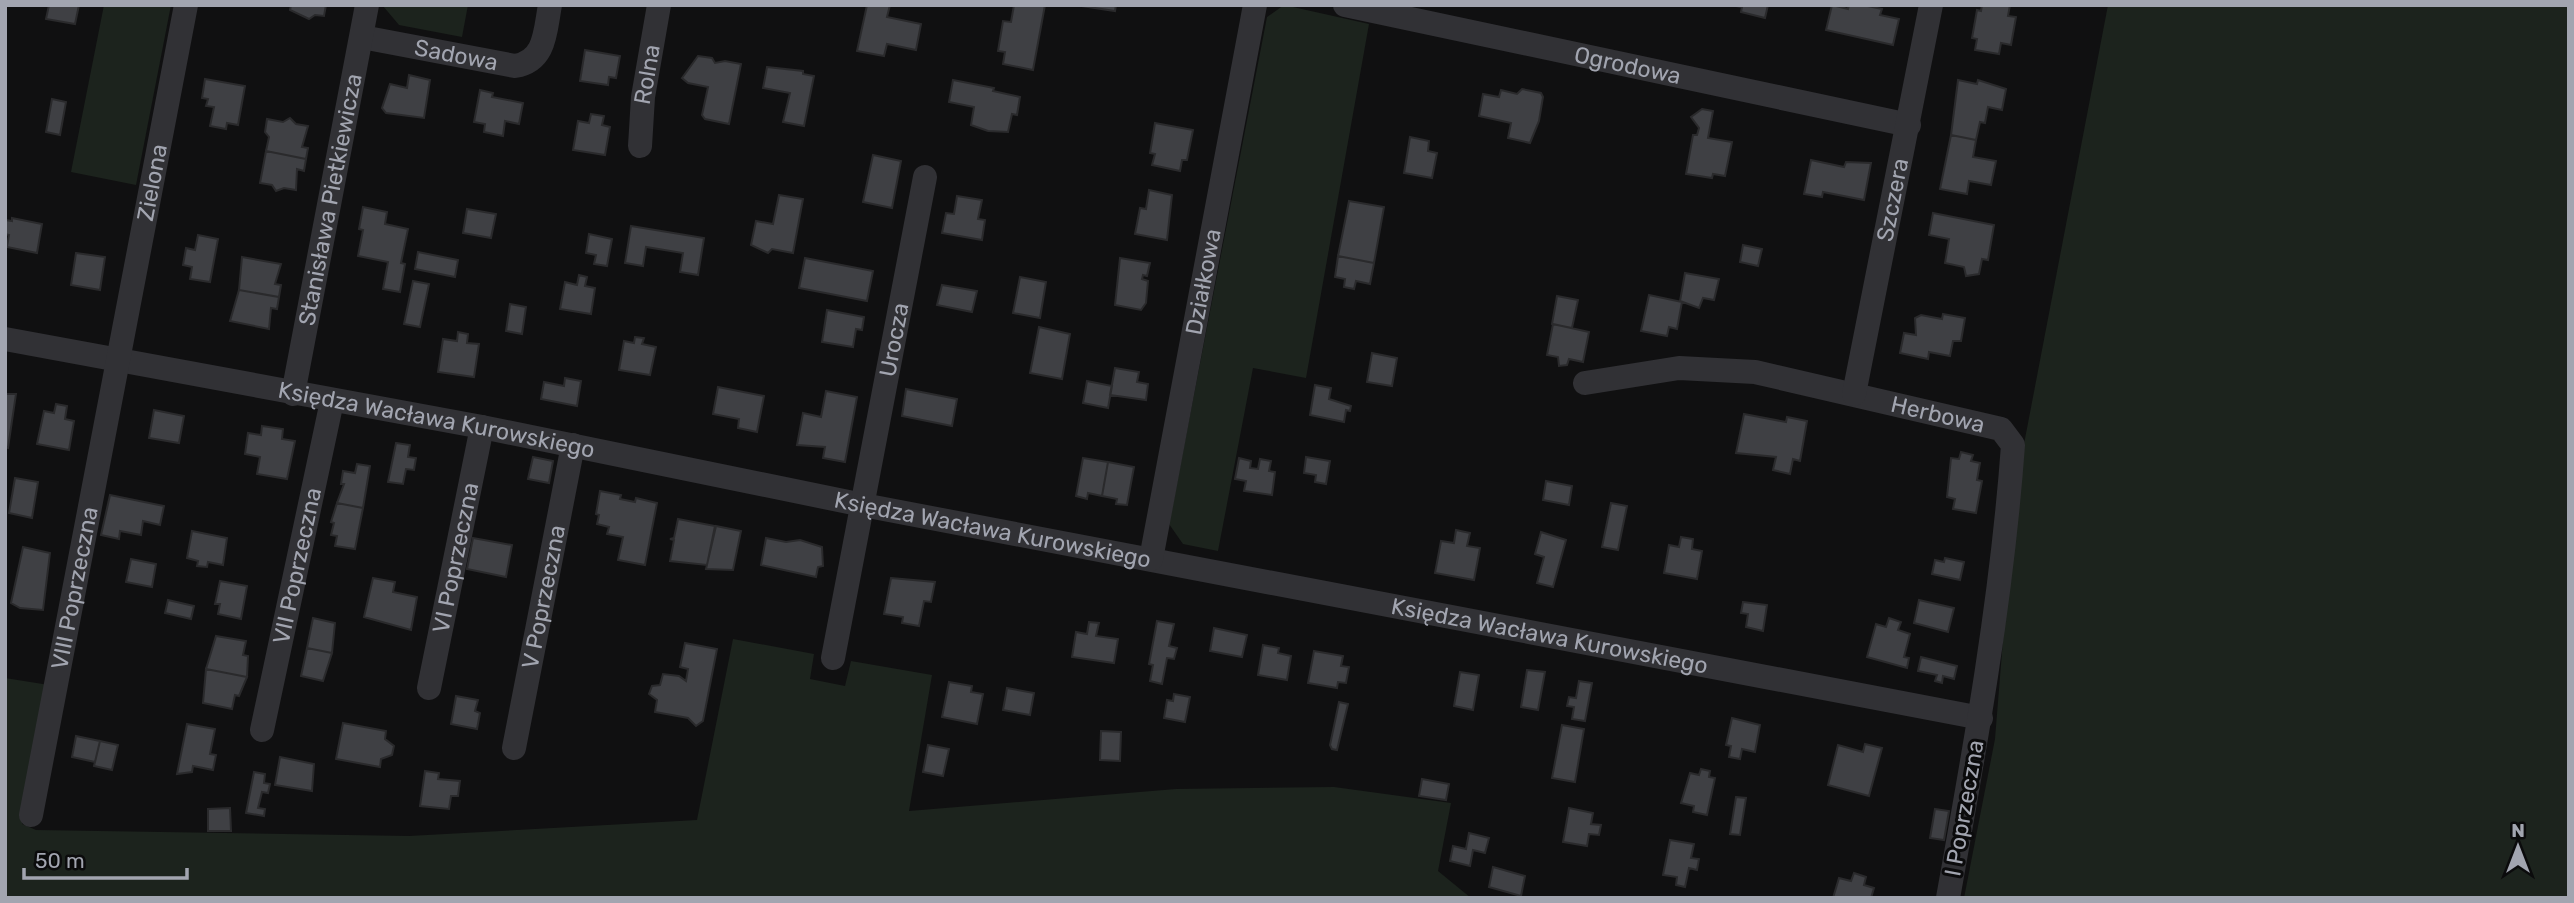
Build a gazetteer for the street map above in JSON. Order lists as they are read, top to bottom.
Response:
{
  "streets": {
    "street": [
      "Sadowa",
      "Ogrodowa",
      "Rolna",
      "Zielona",
      "Stanisława Pietkiewicza",
      "Szczera",
      "Działkowa",
      "Urocza",
      "Herbowa",
      "Księdza Wacława Kurowskiego",
      "VI Poprzeczna",
      "VII Poprzeczna",
      "VIII Poprzeczna",
      "V Poprzeczna",
      "I Poprzeczna"
    ]
  },
  "crossings": [
    ["Sadowa", "Stanisława Pietkiewicza"],
    ["Ogrodowa", "Szczera"],
    ["Zielona", "Księdza Wacława Kurowskiego"],
    ["Zielona", "VIII Poprzeczna"],
    ["Stanisława Pietkiewicza", "Księdza Wacława Kurowskiego"],
    ["Szczera", "Herbowa"],
    ["Działkowa", "Księdza Wacława Kurowskiego"],
    ["Urocza", "Księdza Wacława Kurowskiego"],
    ["Herbowa", "Księdza Wacława Kurowskiego"],
    ["Herbowa", "I Poprzeczna"],
    ["Księdza Wacława Kurowskiego", "VI Poprzeczna"],
    ["Księdza Wacława Kurowskiego", "VII Poprzeczna"],
    ["Księdza Wacława Kurowskiego", "VIII Poprzeczna"],
    ["Księdza Wacława Kurowskiego", "V Poprzeczna"],
    ["Księdza Wacława Kurowskiego", "I Poprzeczna"]
  ],
  "scale_bar": "50 m",
  "north": "top"
}
